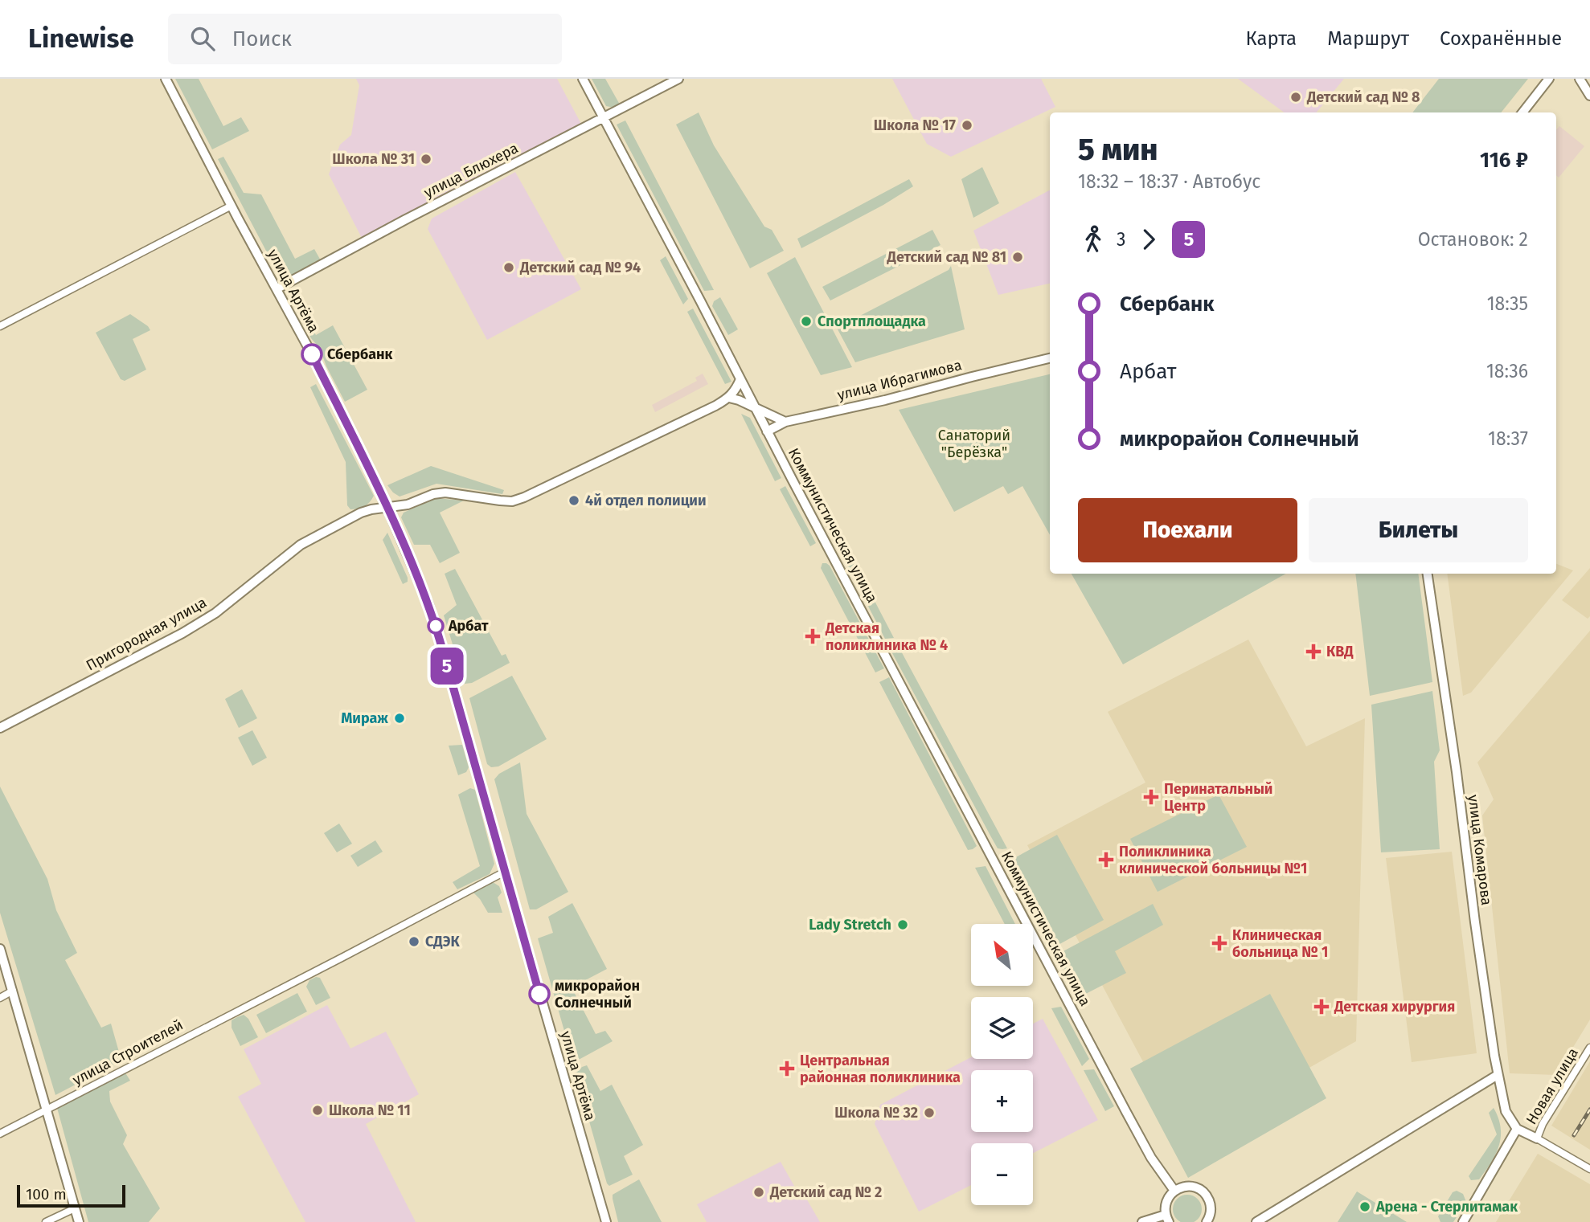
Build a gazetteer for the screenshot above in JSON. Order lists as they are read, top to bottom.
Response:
{
  "streets": {
    "main road": [
      "улица Блюхера",
      "улица Артёма",
      "улица Ибрагимова",
      "Коммунистическая улица",
      "Пригородная улица",
      "улица Комарова"
    ],
    "street": ["улица Строителей", "Новая улица"]
  },
  "crossings": [
    ["улица Блюхера", "улица Артёма"],
    ["улица Блюхера", "Коммунистическая улица"],
    ["улица Артёма", "Пригородная улица"],
    ["улица Артёма", "улица Строителей"],
    ["улица Ибрагимова", "Коммунистическая улица"]
  ],
  "parks": ["Санаторий \"Берёзка\""],
  "places": {
    "other": [
      "Детский сад № 8",
      "Школа № 17",
      "Школа № 31",
      "Детский сад № 81",
      "Детский сад № 94",
      "Спортплощадка",
      "Сбербанк",
      "4й отдел полиции",
      "Арбат",
      "Мираж",
      "Lady Stretch",
      "СДЭК",
      "микрорайон Солнечный",
      "Школа № 11",
      "Школа № 32",
      "Детский сад № 2",
      "Арена - Стерлитамак"
    ],
    "health": [
      "Детская поликлиника № 4",
      "КВД",
      "Перинатальный Центр",
      "Поликлиника клинической больницы №1",
      "Клиническая больница № 1",
      "Детская хирургия",
      "Центральная районная поликлиника"
    ]
  },
  "lines": ["bus line 5"],
  "scale_bar": "100 m",
  "north": "top left",
  "page": {
    "header": "Linewise",
    "search": "Поиск",
    "nav": ["Карта", "Маршрут", "Сохранённые"],
    "on_map": "5",
    "heading": ["5 мин", "18:32 – 18:37 · Автобус", "116 ₽"],
    "legs": ["3", "5", "Остановок: 2"],
    "list": [
      {
        "name": "Сбербанк",
        "value": "18:35"
      },
      {
        "name": "Арбат",
        "value": "18:36"
      },
      {
        "name": "микрорайон Солнечный",
        "value": "18:37"
      }
    ],
    "buttons": ["Поехали", "Билеты"],
    "map_buttons": ["+", "−"],
    "scale": "100 m"
  }
}
